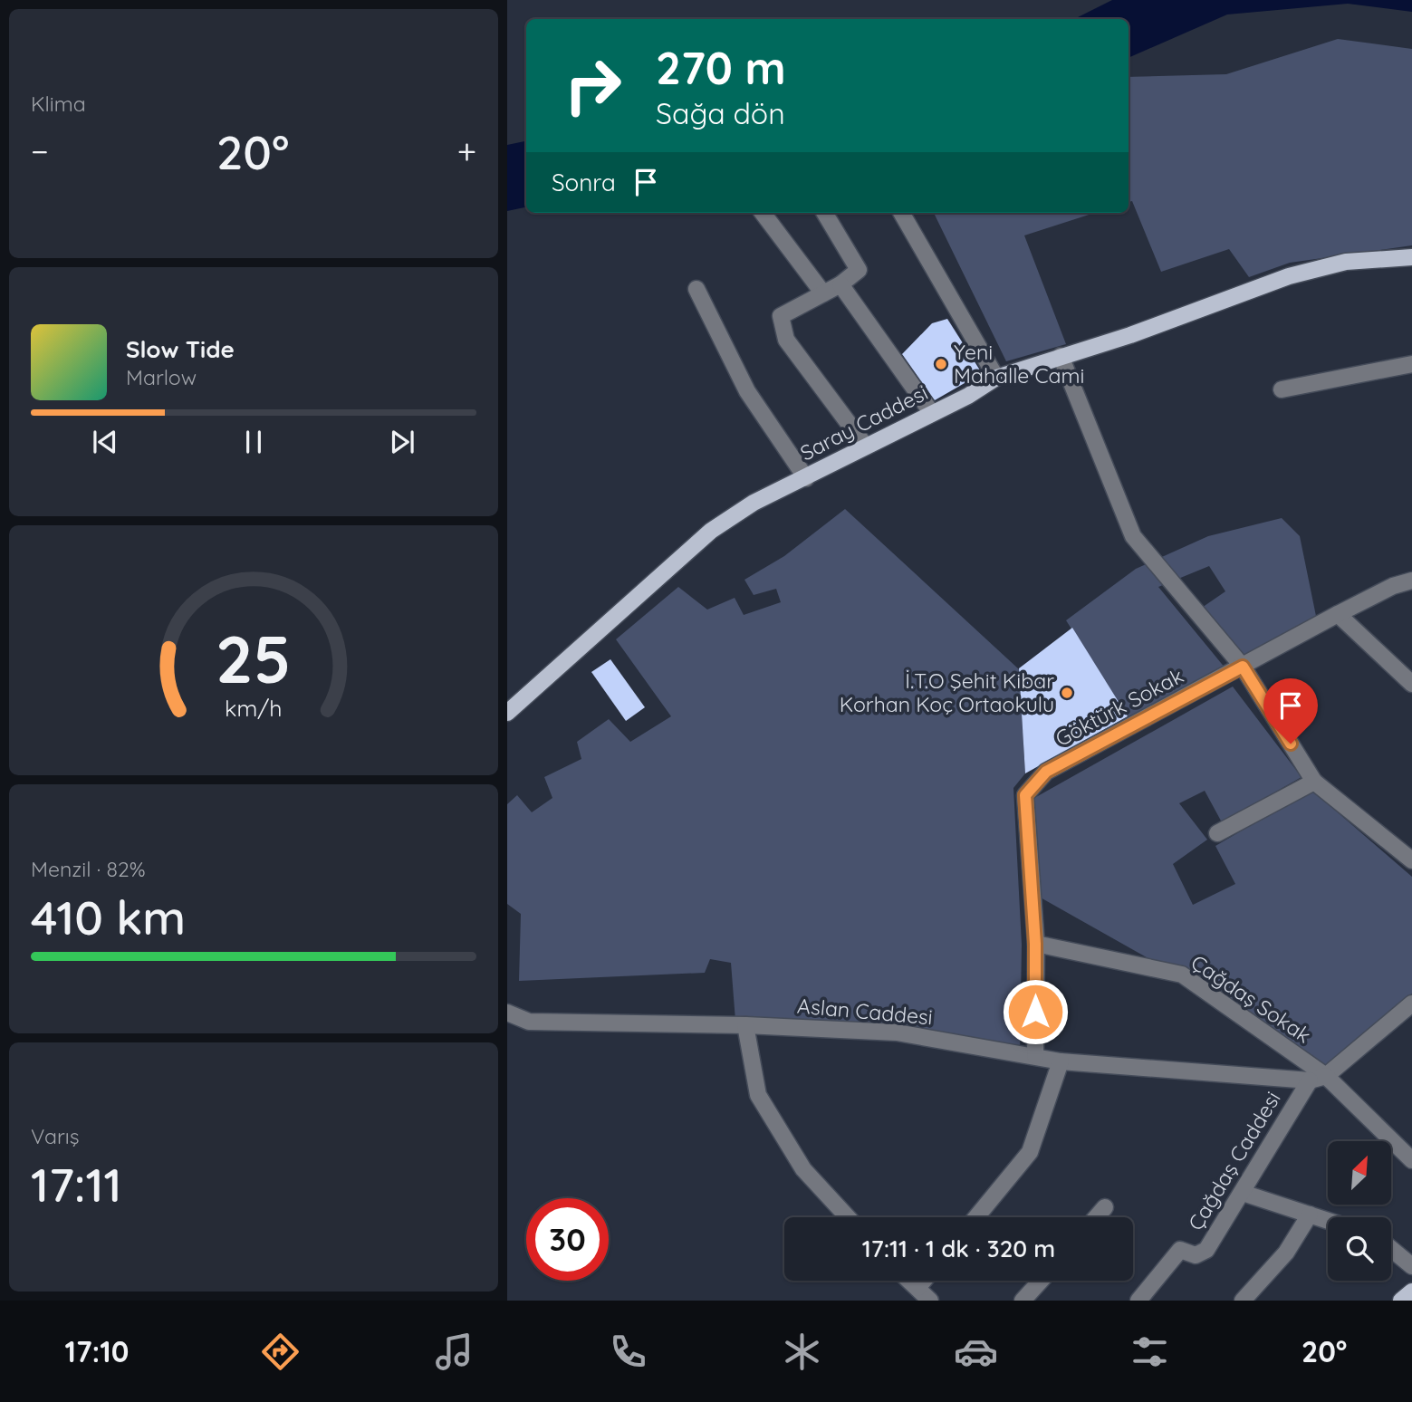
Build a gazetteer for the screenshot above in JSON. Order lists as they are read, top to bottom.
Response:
{
  "streets": {
    "main road": ["Saray Caddesi"],
    "street": [
      "Göktürk Sokak",
      "Çağdaş Sokak",
      "Aslan Caddesi",
      "Çağdaş Caddesi"
    ]
  },
  "crossings": [
    ["Göktürk Sokak", "Çağdaş Sokak"],
    ["Göktürk Sokak", "Aslan Caddesi"],
    ["Çağdaş Sokak", "Aslan Caddesi"],
    ["Çağdaş Sokak", "Çağdaş Caddesi"],
    ["Aslan Caddesi", "Çağdaş Caddesi"]
  ],
  "places": ["Yeni Mahalle Cami", "İ.T.O Şehit Kibar Korhan Koç Ortaokulu"],
  "north": "top right",
  "page": {
    "tile": [
      "Klima",
      ["Menzil · 82%", "410 km"],
      ["Varış", "17:11"]
    ],
    "turn": ["270 m", "Sağa dön"],
    "heat": ["−", "20°", "+"],
    "then": "Sonra",
    "song": ["Slow Tide", "Marlow"],
    "limit": "30",
    "trip": "17:11 · 1 dk · 320 m",
    "tabs": ["17:10", "20°"],
    "gauge": ["25", "km/h"]
  }
}
